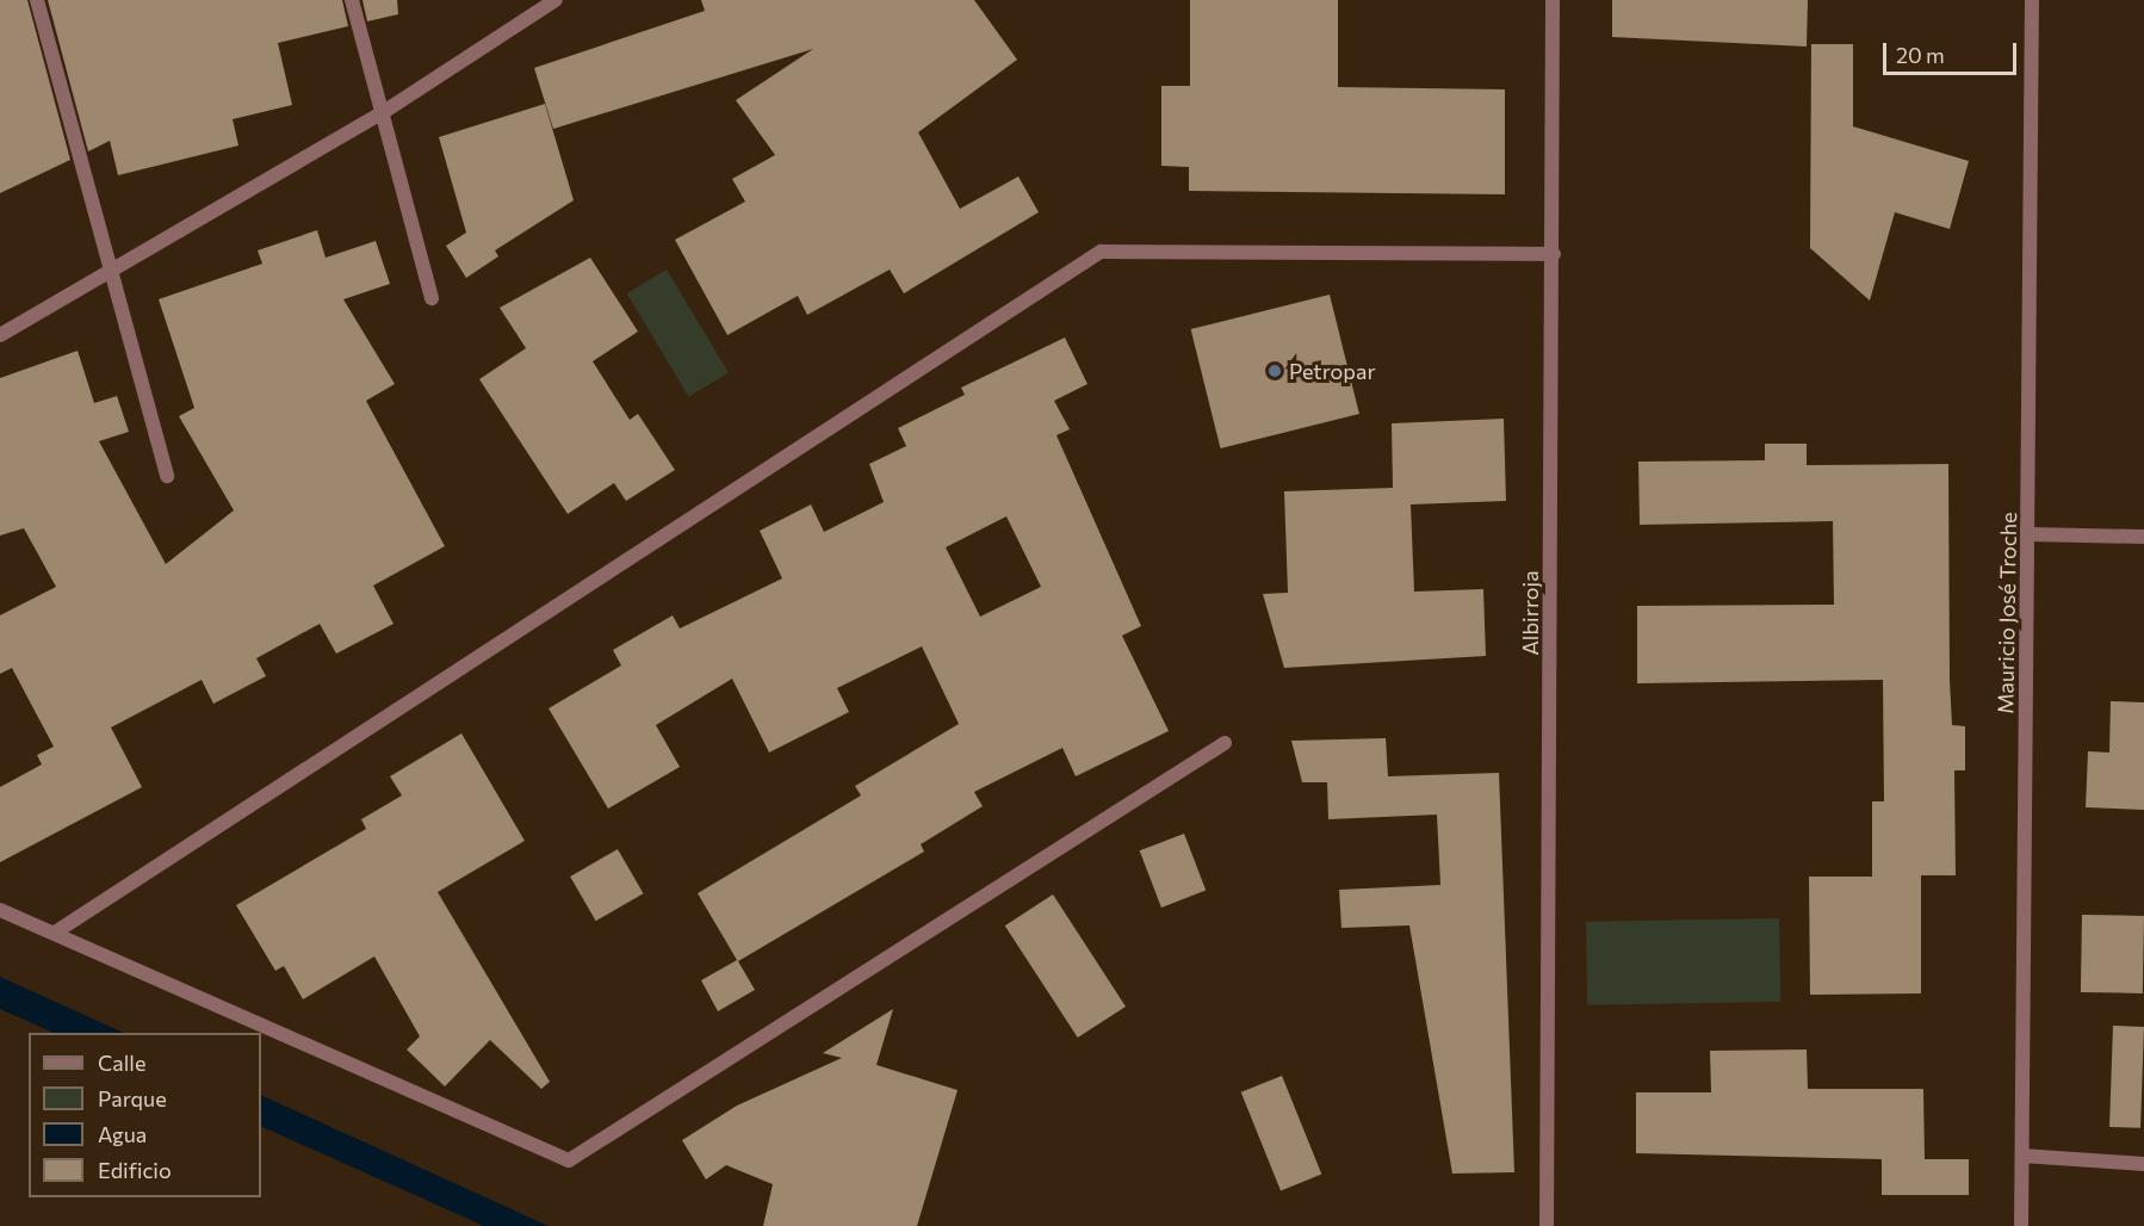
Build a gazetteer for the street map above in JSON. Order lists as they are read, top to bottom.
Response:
{
  "streets": {
    "street": ["Albirroja", "Mauricio José Troche"]
  },
  "places": ["Petropar"],
  "legend": [
    "Calle",
    "Parque",
    "Agua",
    "Edificio"
  ],
  "scale_bar": "20 m"
}
